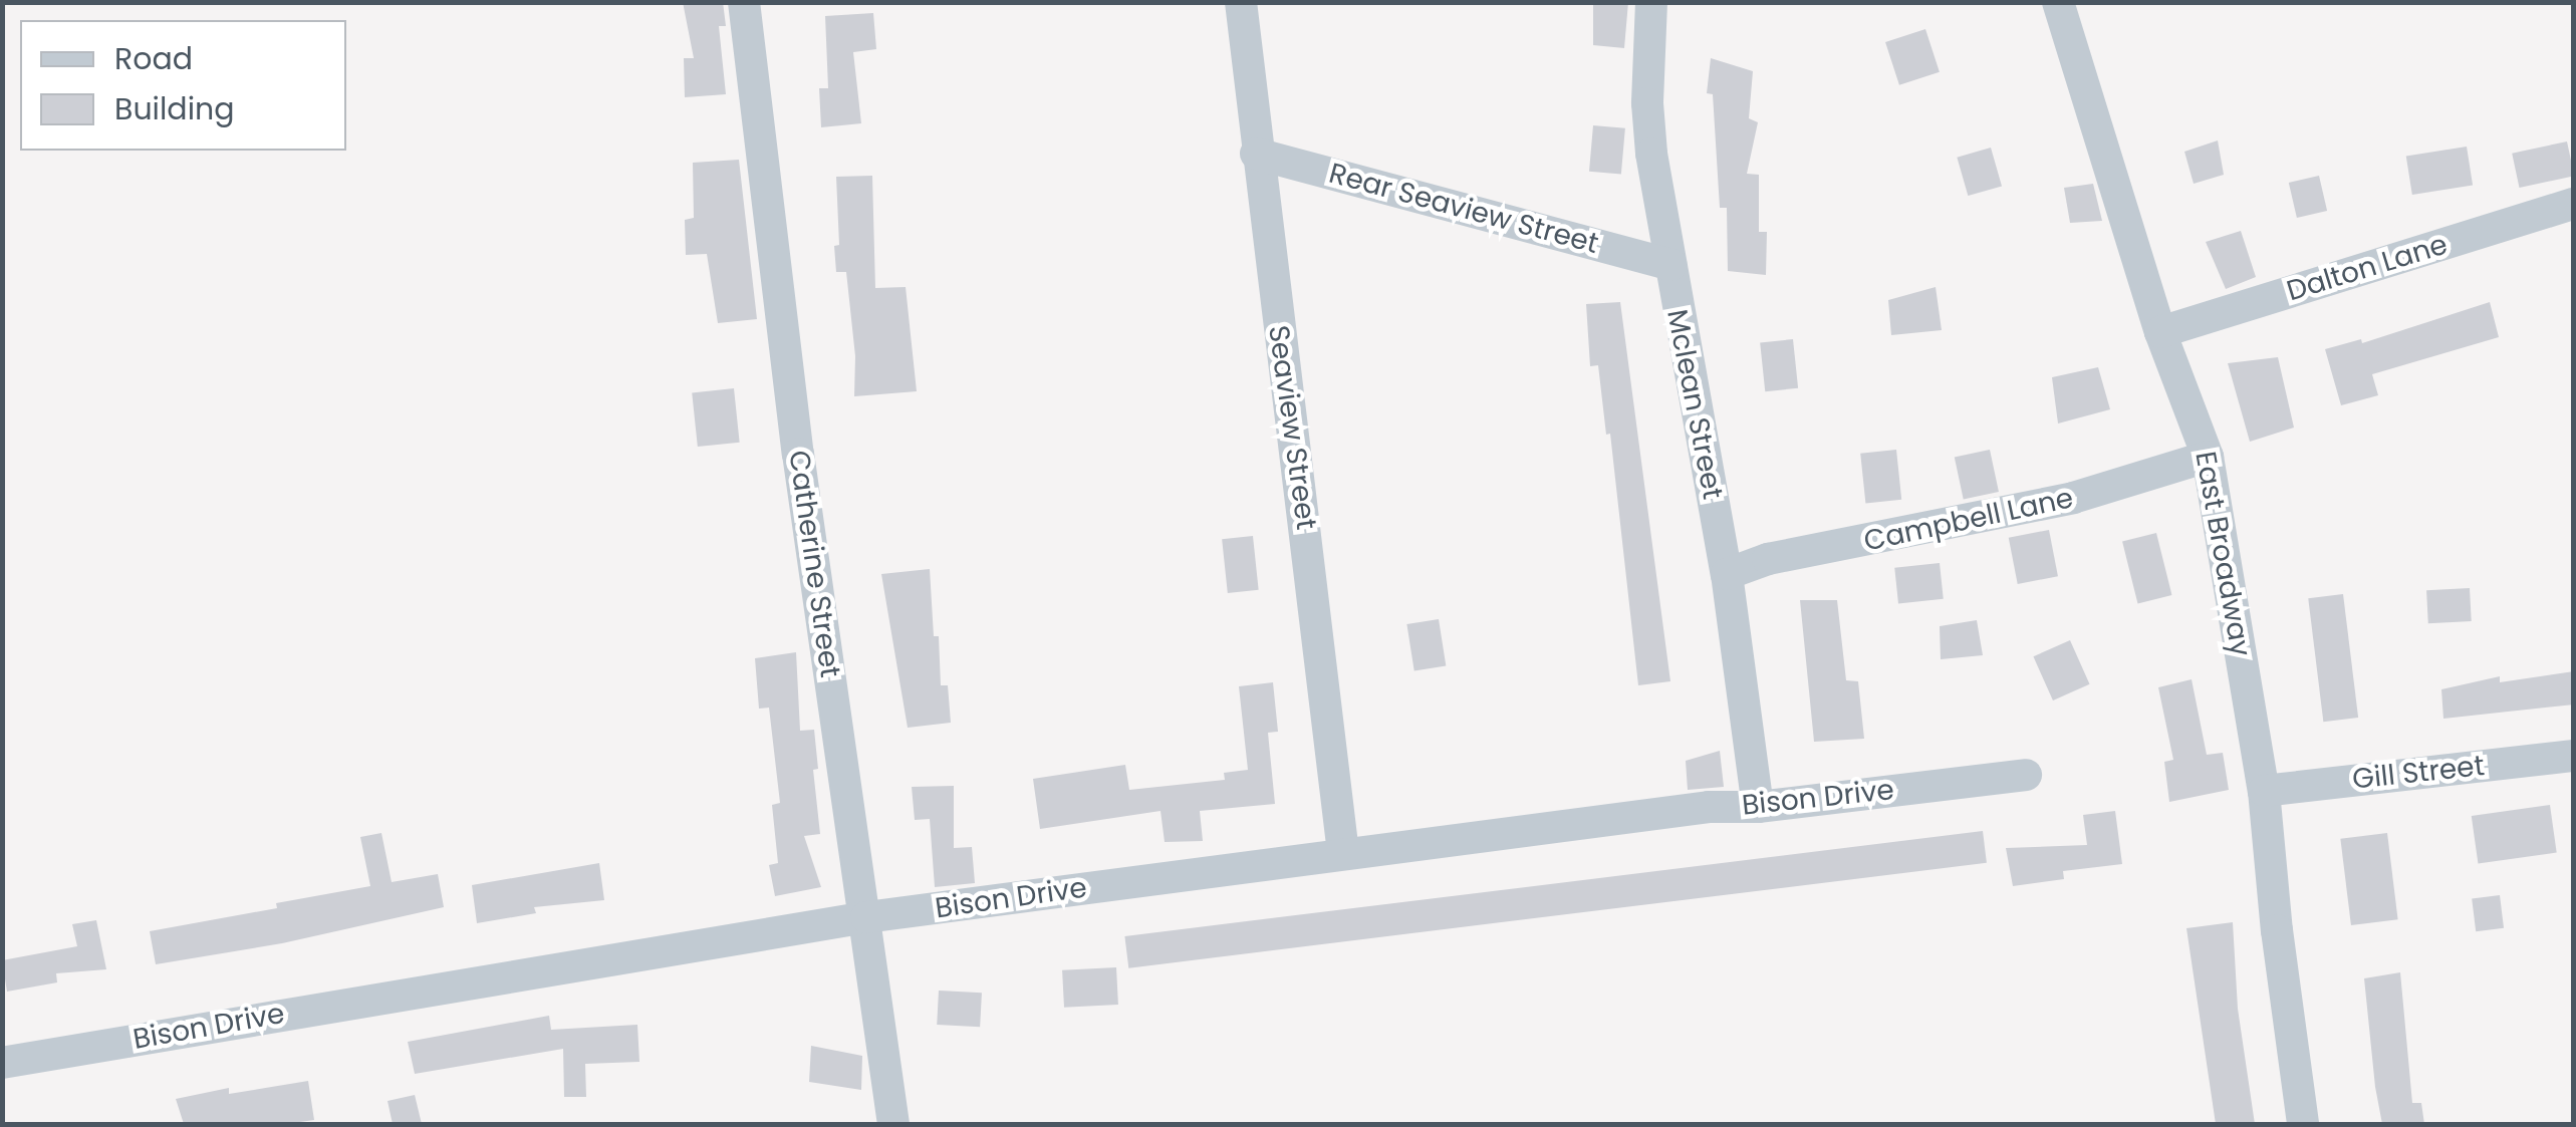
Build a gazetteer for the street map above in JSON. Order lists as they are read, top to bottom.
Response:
{
  "streets": {
    "street": [
      "Rear Seaview Street",
      "Dalton Lane",
      "Mclean Street",
      "Seaview Street",
      "Campbell Lane",
      "East Broadway",
      "Catherine Street",
      "Gill Street",
      "Bison Drive"
    ]
  },
  "crossings": [
    ["Rear Seaview Street", "Mclean Street"],
    ["Rear Seaview Street", "Seaview Street"],
    ["Dalton Lane", "East Broadway"],
    ["Mclean Street", "Campbell Lane"],
    ["Mclean Street", "Bison Drive"],
    ["Seaview Street", "Bison Drive"],
    ["Campbell Lane", "East Broadway"],
    ["East Broadway", "Gill Street"],
    ["Catherine Street", "Bison Drive"]
  ],
  "legend": ["Road", "Building"]
}
